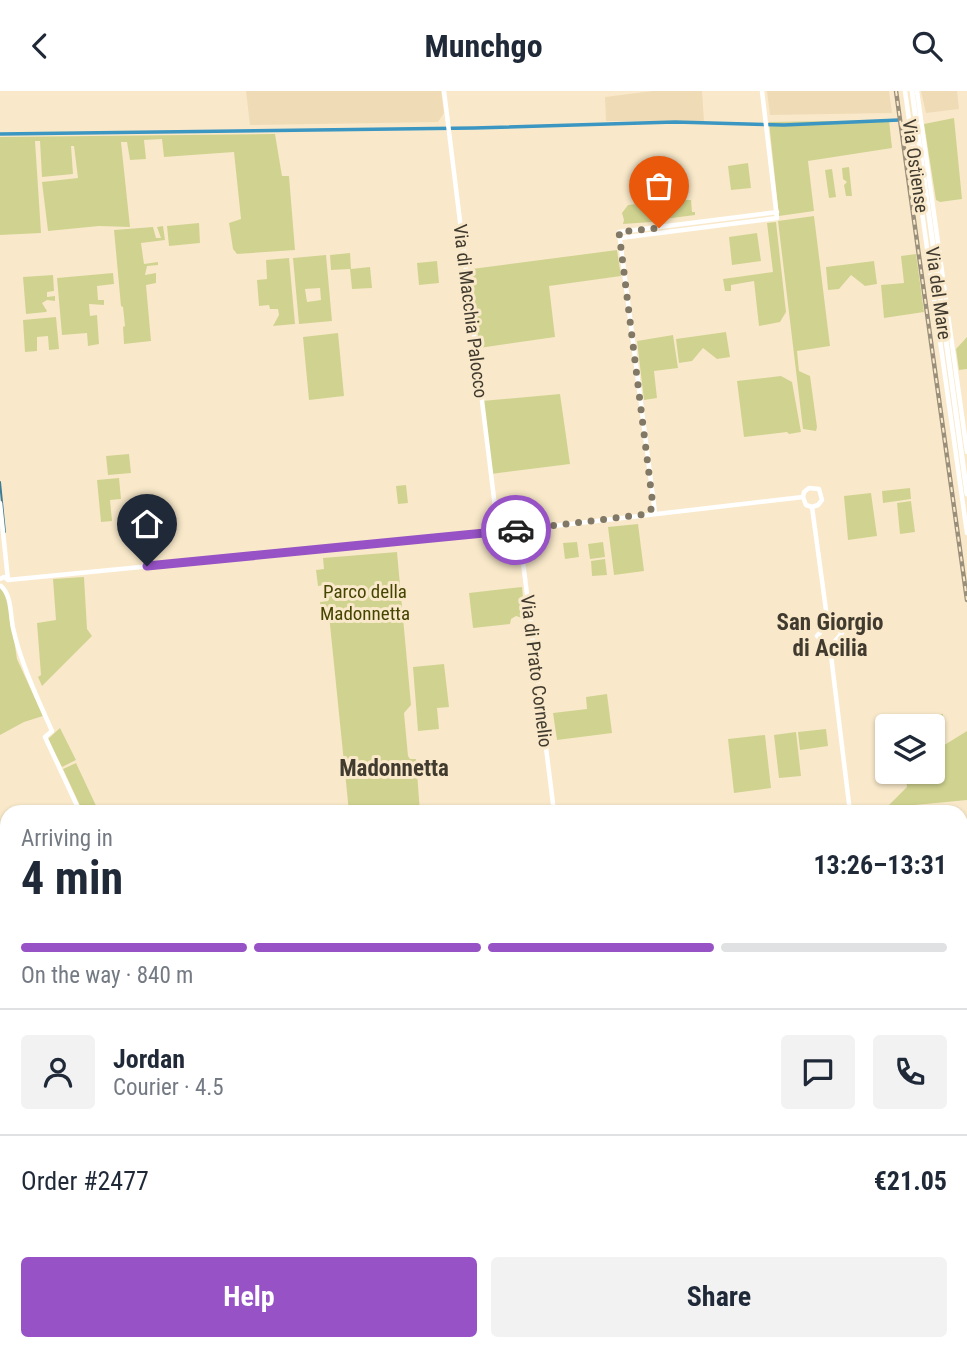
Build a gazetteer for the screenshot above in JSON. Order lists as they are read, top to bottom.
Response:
{
  "streets": {
    "main road": ["Via del Mare"],
    "street": ["Via Ostiense", "Via di Macchia Palocco", "Via di Prato Cornelio"]
  },
  "districts": ["San Giorgio di Acilia", "Madonnetta"],
  "parks": ["Parco della Madonnetta"],
  "page": {
    "header": "Munchgo",
    "heading": ["4 min", "Arriving in", "13:26–13:31"],
    "panel": [
      "Jordan",
      "Courier · 4.5",
      "Order #2477",
      "€21.05"
    ],
    "bar": "On the way · 840 m",
    "buttons": ["Help", "Share"]
  }
}
